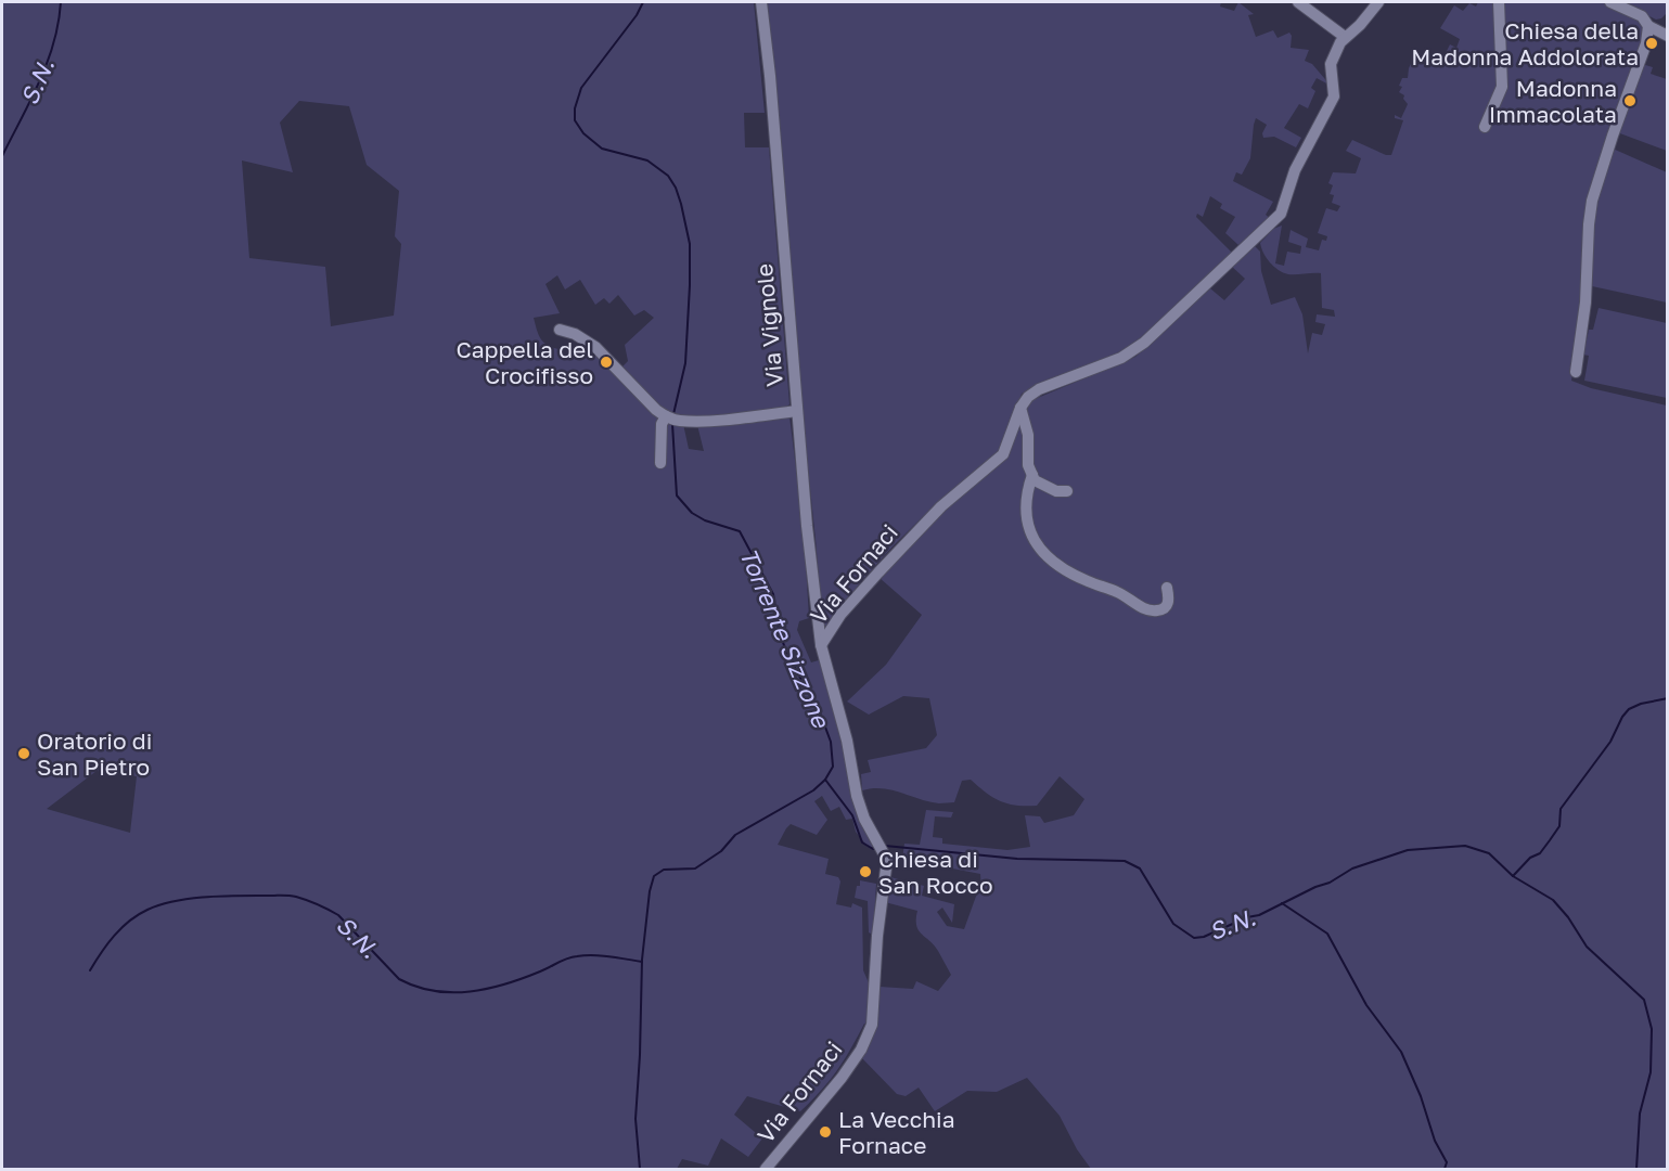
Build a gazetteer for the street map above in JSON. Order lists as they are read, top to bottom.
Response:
{
  "streets": {
    "street": ["Via Vignole", "Via Fornaci"]
  },
  "crossings": [
    ["Via Vignole", "Via Fornaci"]
  ],
  "water": ["S.N.", "Torrente Sizzone"],
  "places": [
    "Chiesa della Madonna Addolorata",
    "Madonna Immacolata",
    "Cappella del Crocifisso",
    "Oratorio di San Pietro",
    "Chiesa di San Rocco",
    "La Vecchia Fornace"
  ]
}
